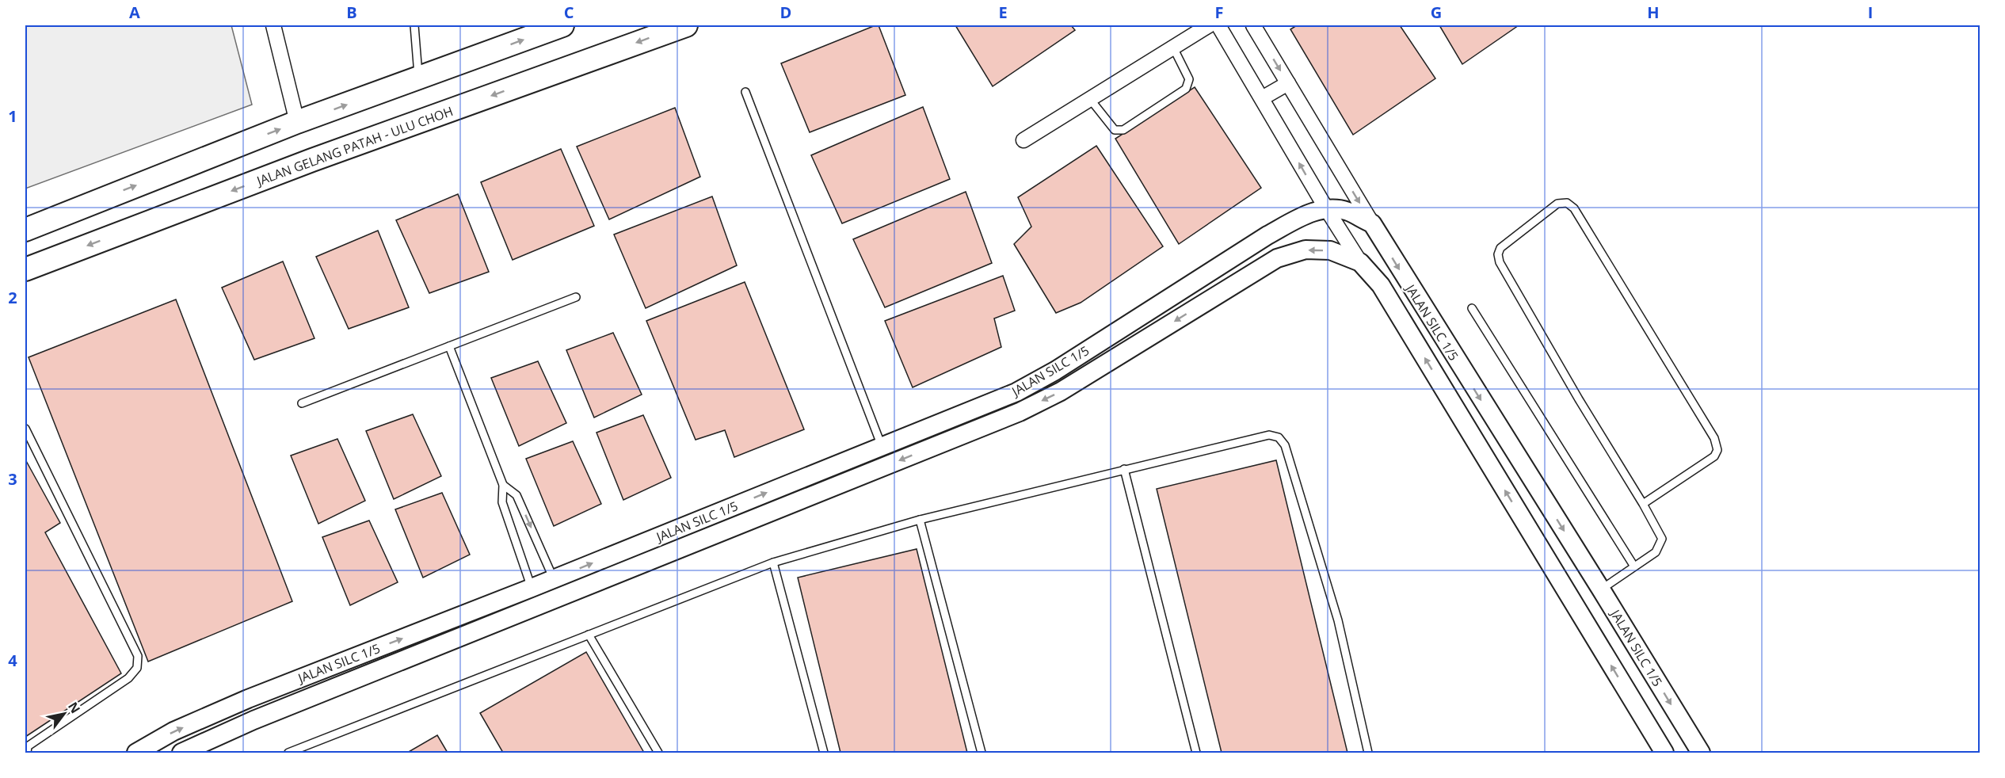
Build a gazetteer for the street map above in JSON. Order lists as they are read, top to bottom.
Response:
{
  "streets": {
    "main road": ["JALAN GELANG PATAH - ULU CHOH"],
    "street": ["JALAN SILC 1/5"]
  },
  "north": "top right",
  "grid": {
    "columns": [
      "A",
      "B",
      "C",
      "D",
      "E",
      "F",
      "G",
      "H",
      "I"
    ],
    "rows": [
      "1",
      "2",
      "3",
      "4"
    ]
  }
}
